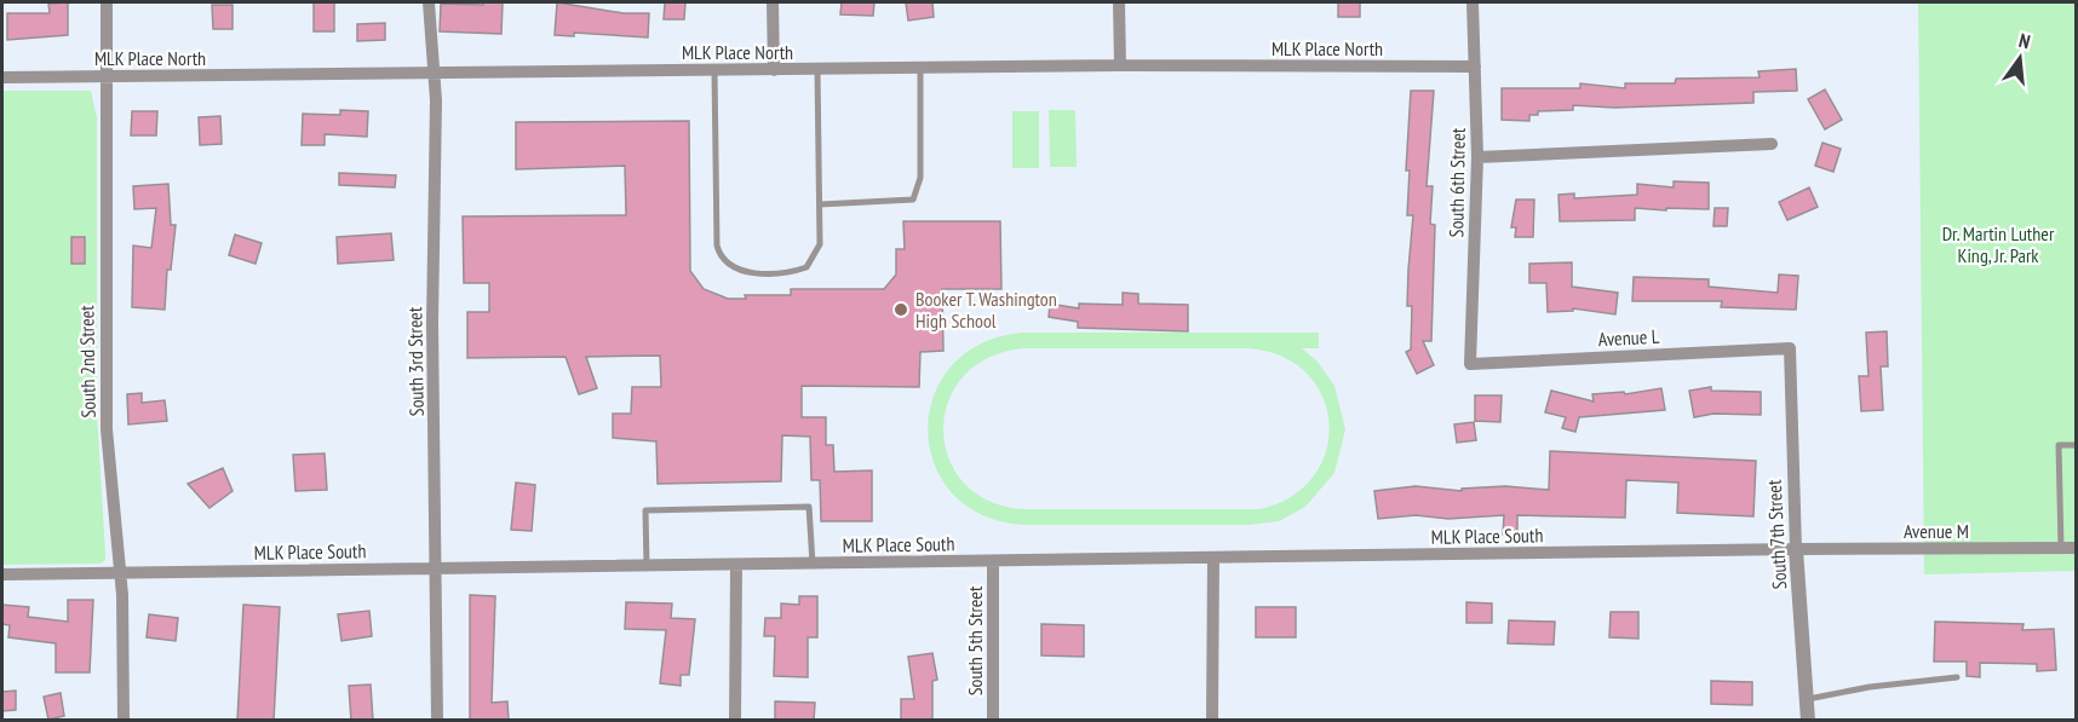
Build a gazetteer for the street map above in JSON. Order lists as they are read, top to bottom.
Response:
{
  "streets": {
    "street": [
      "MLK Place North",
      "South 6th Street",
      "Avenue L",
      "South 2nd Street",
      "South 3rd Street",
      "Avenue M",
      "South 7th Street",
      "MLK Place South",
      "South 5th Street"
    ]
  },
  "crossings": [
    ["MLK Place North", "South 6th Street"],
    ["MLK Place North", "South 2nd Street"],
    ["MLK Place North", "South 3rd Street"],
    ["South 6th Street", "Avenue L"],
    ["Avenue L", "South 7th Street"],
    ["South 2nd Street", "MLK Place South"],
    ["South 3rd Street", "MLK Place South"],
    ["Avenue M", "South 7th Street"],
    ["Avenue M", "MLK Place South"],
    ["South 7th Street", "MLK Place South"],
    ["MLK Place South", "South 5th Street"]
  ],
  "parks": ["Dr. Martin Luther King, Jr. Park"],
  "places": ["Booker T. Washington High School"],
  "north": "top"
}
